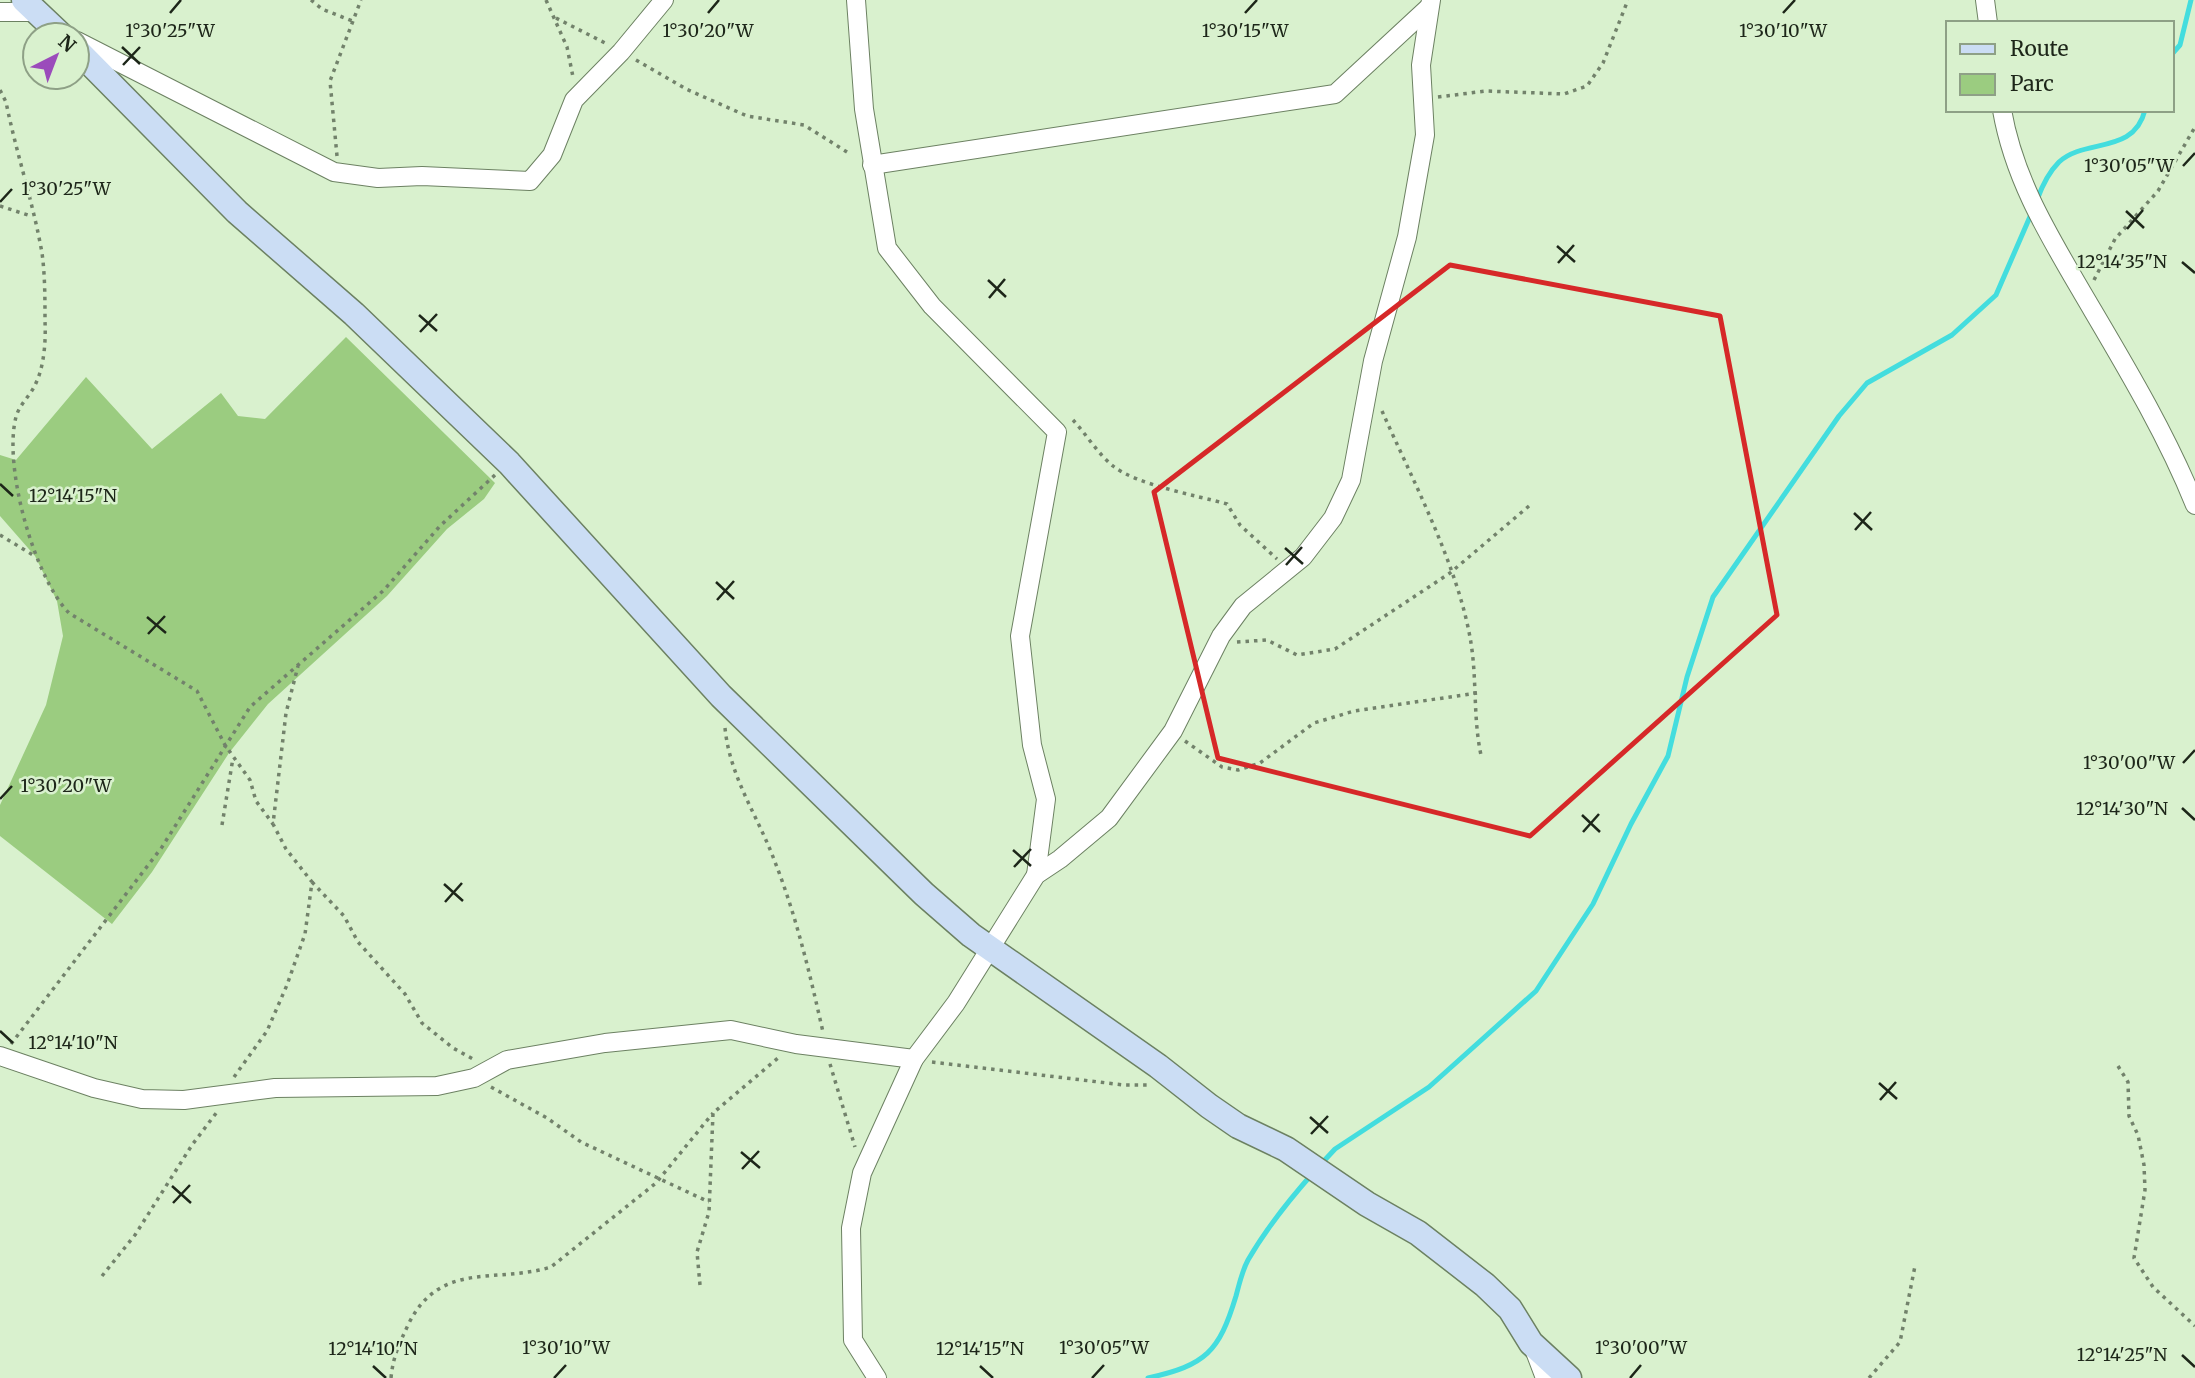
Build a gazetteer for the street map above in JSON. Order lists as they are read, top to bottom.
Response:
{
  "legend": ["Route", "Parc"],
  "north": "top right",
  "coordinates": [
    "1°30'25\"W",
    "1°30'20\"W",
    "1°30'15\"W",
    "1°30'10\"W",
    "1°30'05\"W",
    "12°14'35\"N",
    "12°14'15\"N",
    "1°30'00\"W",
    "12°14'30\"N",
    "12°14'10\"N",
    "12°14'25\"N"
  ]
}
